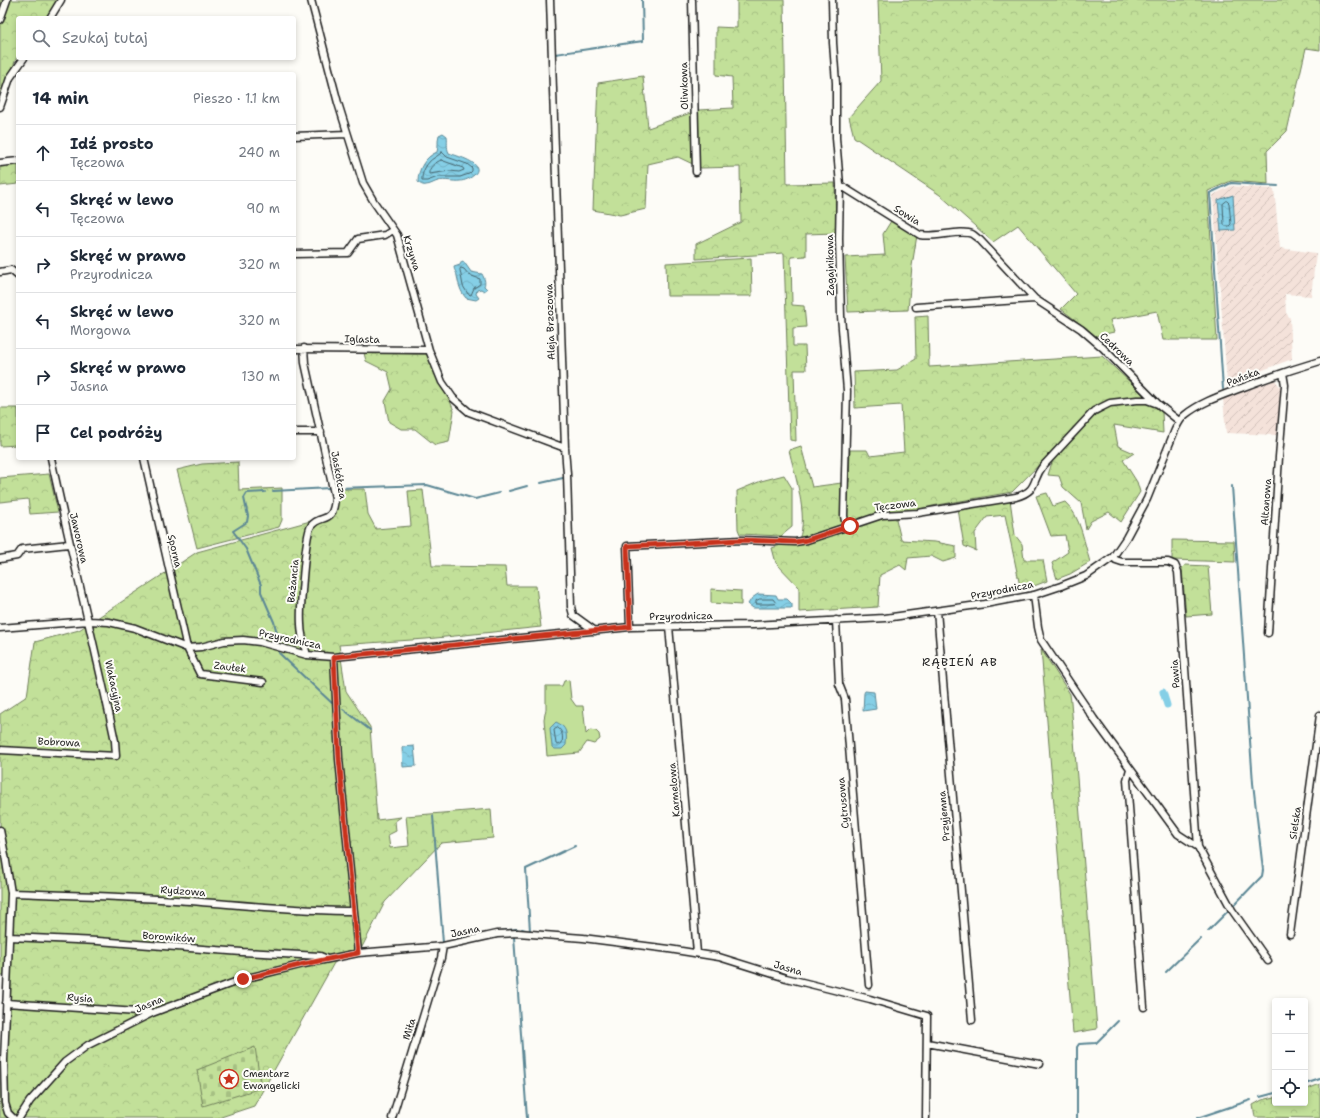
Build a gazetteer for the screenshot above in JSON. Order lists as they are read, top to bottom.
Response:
{
  "streets": {
    "street": [
      "Oliwkowa",
      "Sowia",
      "Krzywa",
      "Zagajnikowa",
      "Aleja Brzozowa",
      "Iglasta",
      "Cedrowa",
      "Pańska",
      "Jaskółcza",
      "Altanowa",
      "Tęczowa",
      "Jaworowa",
      "Sporna",
      "Bażancia",
      "Przyrodnicza",
      "Zaułek",
      "Pawia",
      "Wakacyjna",
      "Bobrowa",
      "Karmelowa",
      "Cytrusowa",
      "Przyjemna",
      "Sielska",
      "Rydzowa",
      "Jasna",
      "Borowików",
      "Rysia",
      "Miła"
    ]
  },
  "crossings": [
    ["Sowia", "Zagajnikowa"],
    ["Sowia", "Cedrowa"],
    ["Krzywa", "Aleja Brzozowa"],
    ["Krzywa", "Iglasta"],
    ["Zagajnikowa", "Tęczowa"],
    ["Aleja Brzozowa", "Przyrodnicza"],
    ["Iglasta", "Jaskółcza"],
    ["Cedrowa", "Pańska"],
    ["Cedrowa", "Tęczowa"],
    ["Cedrowa", "Przyrodnicza"],
    ["Pańska", "Altanowa"],
    ["Pańska", "Przyrodnicza"],
    ["Jaskółcza", "Bażancia"],
    ["Tęczowa", "Przyrodnicza"],
    ["Jaworowa", "Przyrodnicza"],
    ["Jaworowa", "Wakacyjna"],
    ["Sporna", "Przyrodnicza"],
    ["Sporna", "Zaułek"],
    ["Bażancia", "Przyrodnicza"],
    ["Przyrodnicza", "Zaułek"],
    ["Przyrodnicza", "Pawia"],
    ["Przyrodnicza", "Wakacyjna"],
    ["Przyrodnicza", "Karmelowa"],
    ["Przyrodnicza", "Cytrusowa"],
    ["Przyrodnicza", "Przyjemna"],
    ["Wakacyjna", "Bobrowa"],
    ["Karmelowa", "Jasna"],
    ["Jasna", "Borowików"],
    ["Jasna", "Rysia"],
    ["Jasna", "Miła"]
  ],
  "districts": ["RĄBIEŃ AB"],
  "places": {
    "place": ["Cmentarz Ewangelicki"]
  },
  "page": {
    "search": "Szukaj tutaj",
    "heading": ["14 min", "Pieszo · 1.1 km"],
    "list": [
      ["Idź prosto", "Tęczowa", "240 m"],
      ["Skręć w lewo", "Tęczowa", "90 m"],
      ["Skręć w prawo", "Przyrodnicza", "320 m"],
      ["Skręć w lewo", "Morgowa", "320 m"],
      ["Skręć w prawo", "Jasna", "130 m"],
      "Cel podróży"
    ],
    "map_buttons": ["+", "−"]
  }
}
